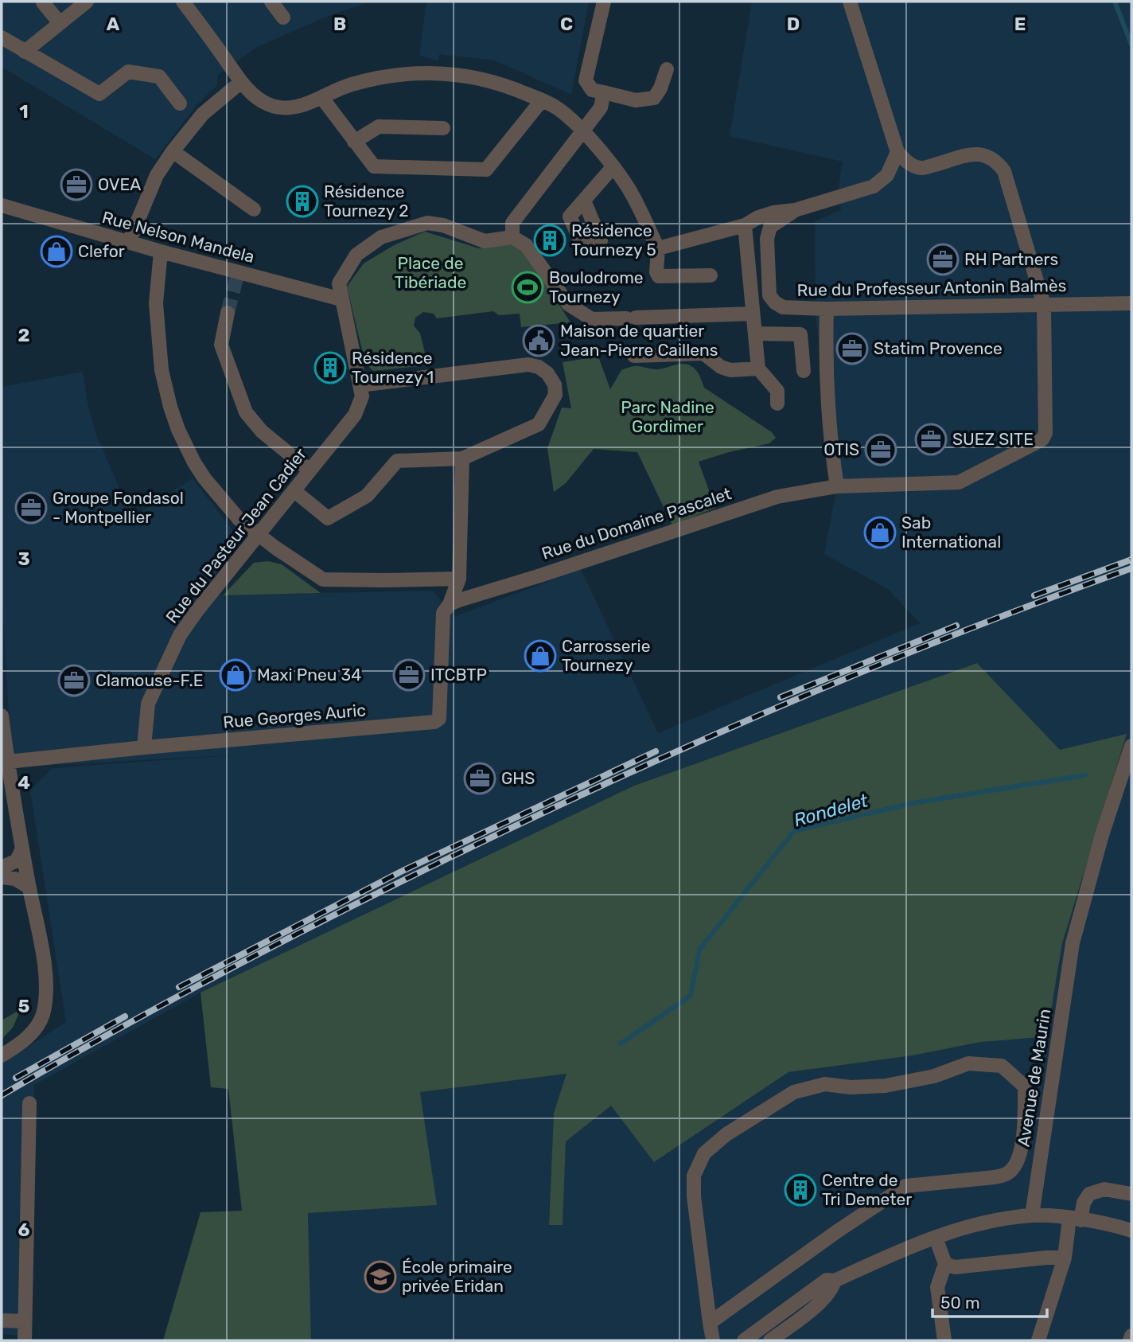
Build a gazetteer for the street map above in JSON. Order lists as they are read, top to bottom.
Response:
{
  "streets": {
    "street": [
      "Rue Nelson Mandela",
      "Rue du Professeur Antonin Balmès",
      "Rue du Domaine Pascalet",
      "Rue du Pasteur Jean Cadier",
      "Rue Georges Auric",
      "Avenue de Maurin"
    ]
  },
  "crossings": [
    ["Rue du Professeur Antonin Balmès", "Rue du Domaine Pascalet"],
    ["Rue du Domaine Pascalet", "Rue Georges Auric"],
    ["Rue du Pasteur Jean Cadier", "Rue Georges Auric"]
  ],
  "water": ["Rondelet"],
  "parks": ["Place de Tibériade", "Parc Nadine Gordimer"],
  "places": {
    "office": [
      "OVEA",
      "RH Partners",
      "Statim Provence",
      "SUEZ SITE",
      "OTIS",
      "Groupe Fondasol - Montpellier",
      "ITCBTP",
      "Clamouse-F.E",
      "GHS"
    ],
    "building": [
      "Résidence Tournezy 2",
      "Résidence Tournezy 5",
      "Résidence Tournezy 1",
      "Centre de Tri Demeter"
    ],
    "shop": [
      "Clefor",
      "Sab International",
      "Carrosserie Tournezy",
      "Maxi Pneu 34"
    ],
    "sports": ["Boulodrome Tournezy"],
    "public building": ["Maison de quartier Jean-Pierre Caillens"],
    "school or university": ["École primaire privée Eridan"]
  },
  "scale_bar": "50 m",
  "grid": {
    "columns": [
      "A",
      "B",
      "C",
      "D",
      "E"
    ],
    "rows": [
      "1",
      "2",
      "3",
      "4",
      "5",
      "6"
    ]
  }
}
